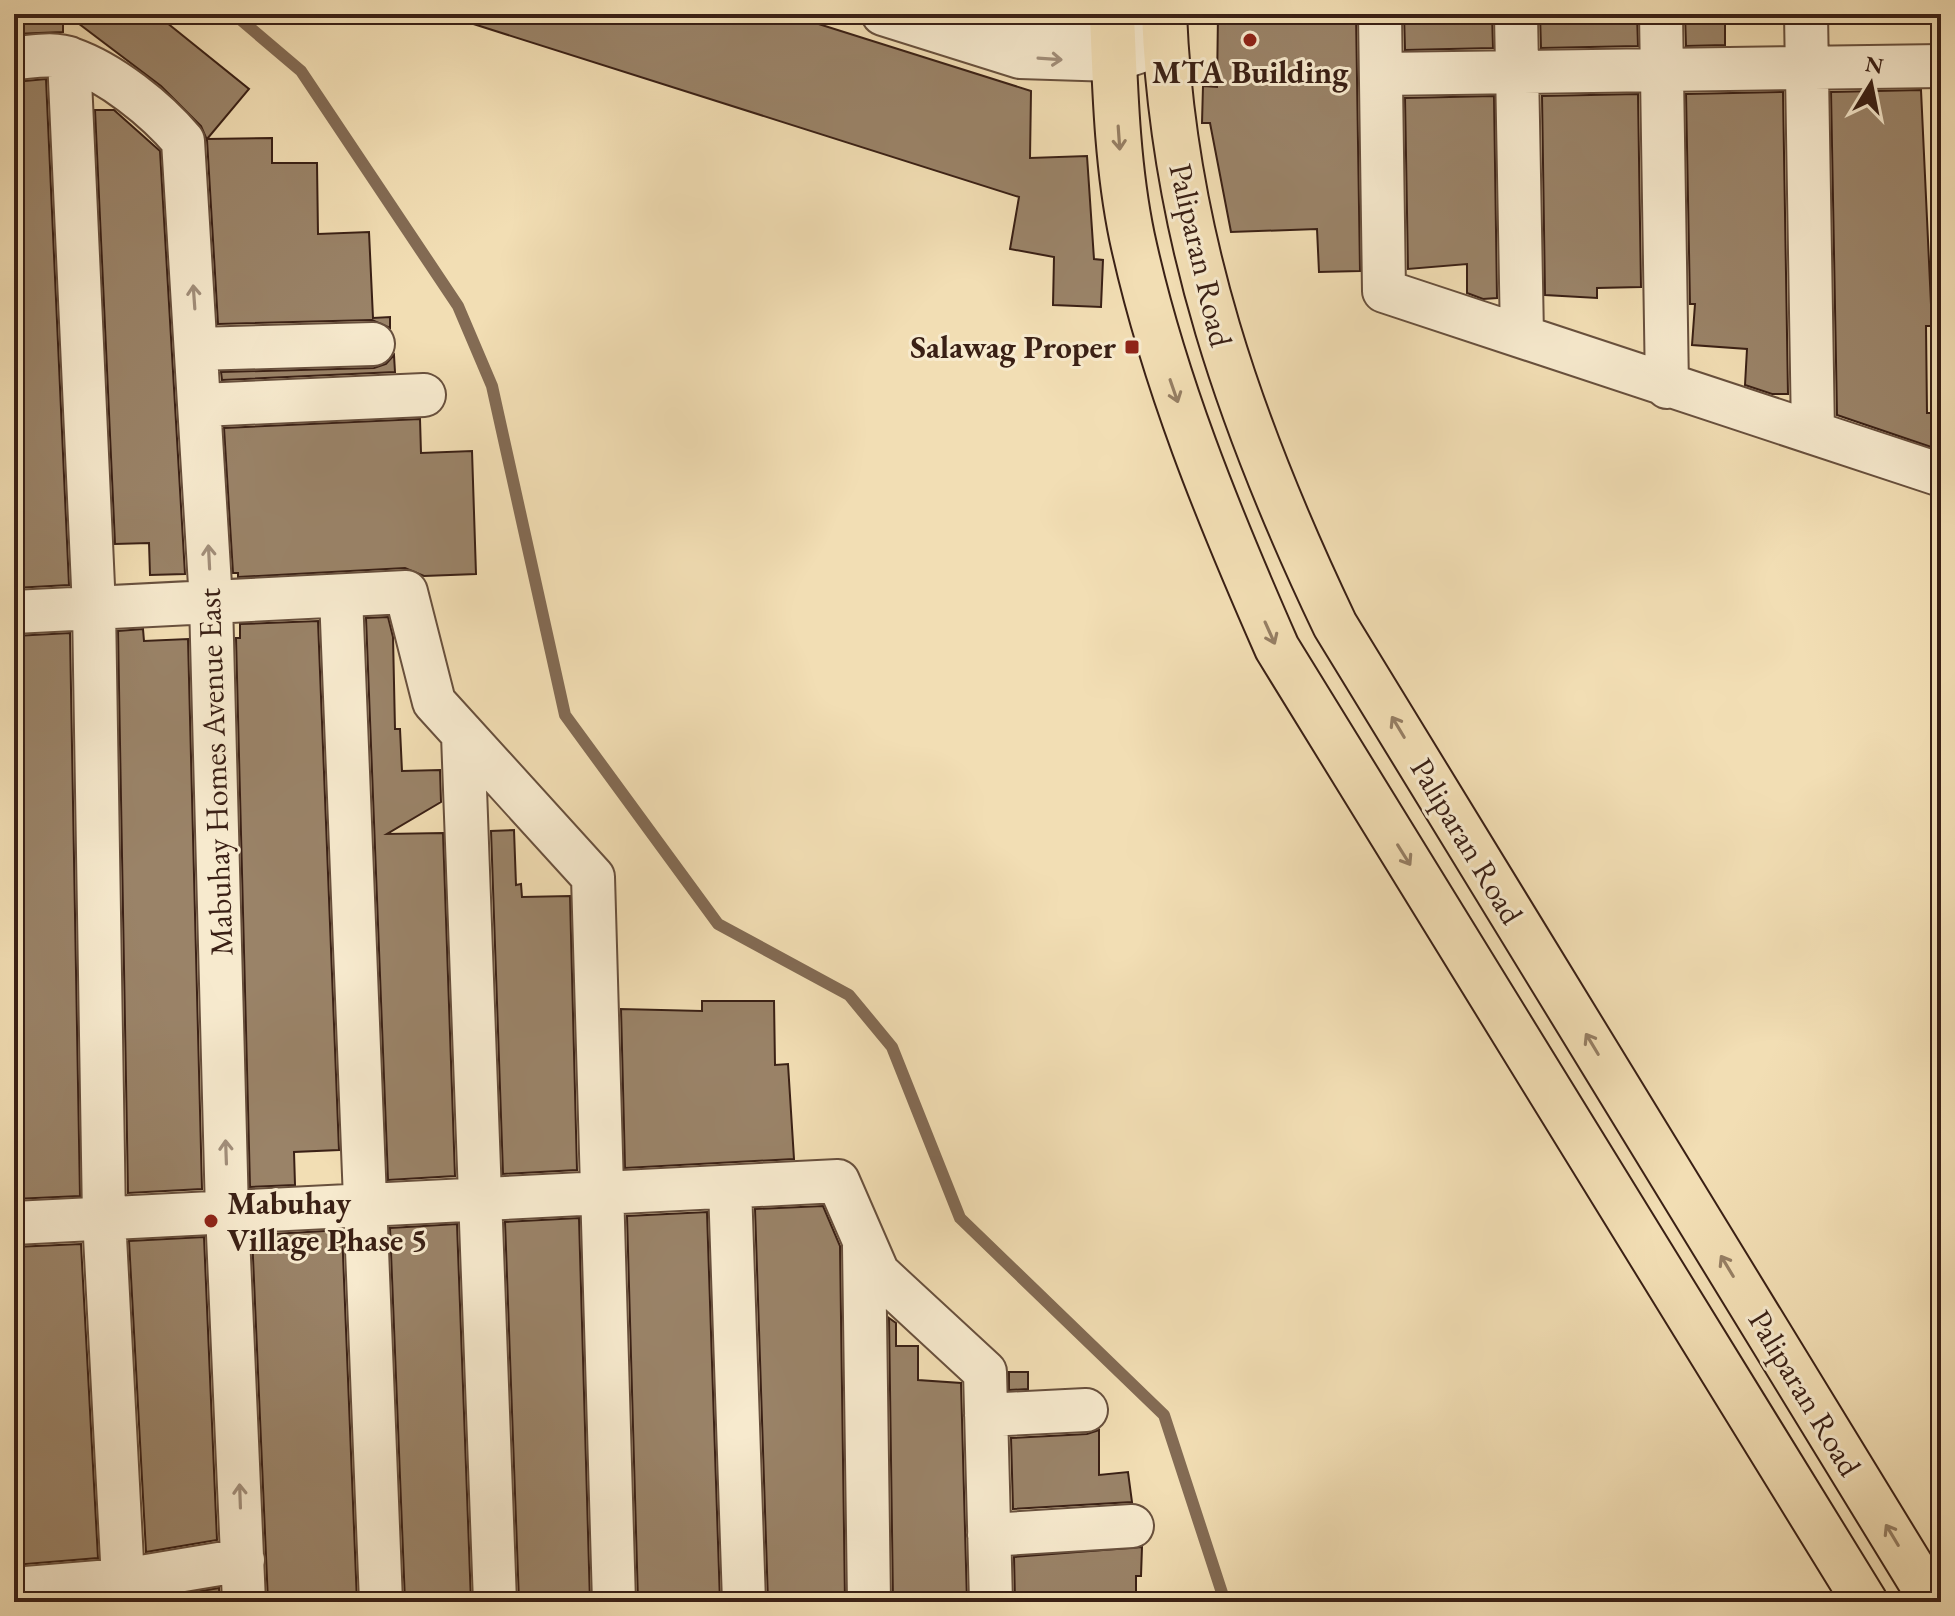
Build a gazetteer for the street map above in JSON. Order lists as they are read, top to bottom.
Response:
{
  "streets": {
    "main road": ["Paliparan Road"],
    "street": ["Mabuhay Homes Avenue East"]
  },
  "places": {
    "other": ["MTA Building", "Mabuhay Village Phase 5"],
    "transit": ["Salawag Proper"]
  },
  "north": "top"
}
